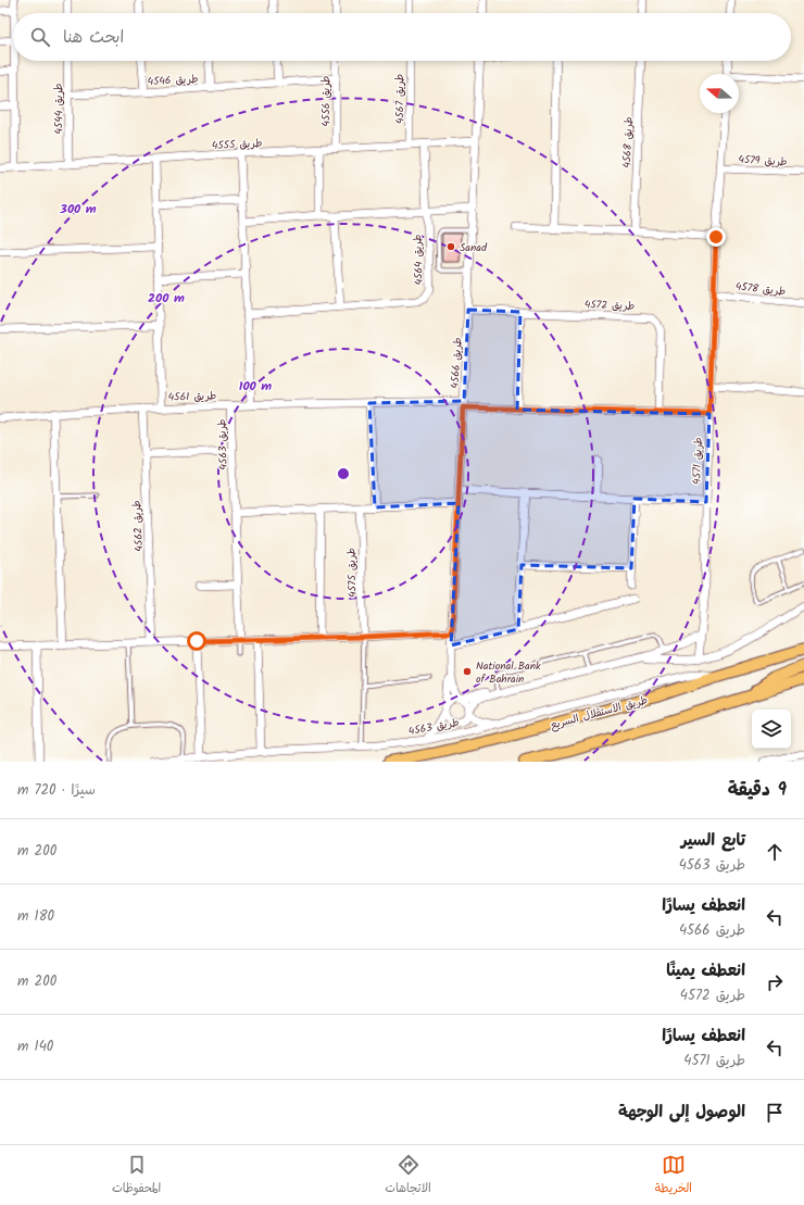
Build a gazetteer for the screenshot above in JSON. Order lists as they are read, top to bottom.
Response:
{
  "streets": {
    "main road": ["طريق الاستقلال السريع"],
    "street": [
      "طريق 4546",
      "طريق 4567",
      "طريق 4556",
      "طريق 4544",
      "طريق 4568",
      "طريق 4555",
      "طريق 4579",
      "طريق 4564",
      "طريق 4578",
      "طريق 4572",
      "طريق 4566",
      "طريق 4561",
      "طريق 4563",
      "طريق 4571",
      "طريق 4562",
      "طريق 4575"
    ]
  },
  "crossings": [
    ["طريق 4546", "طريق 4556"],
    ["طريق 4546", "طريق 4544"],
    ["طريق 4567", "طريق 4555"],
    ["طريق 4556", "طريق 4555"],
    ["طريق 4544", "طريق 4555"],
    ["طريق 4555", "طريق 4564"],
    ["طريق 4555", "طريق 4566"],
    ["طريق 4579", "طريق 4571"],
    ["طريق 4578", "طريق 4571"],
    ["طريق 4572", "طريق 4566"],
    ["طريق 4566", "طريق 4561"],
    ["طريق 4561", "طريق 4563"],
    ["طريق 4561", "طريق 4562"],
    ["طريق 4563", "طريق الاستقلال السريع"]
  ],
  "places": ["Sanad", "National Bank of Bahrain"],
  "north": "left",
  "page": {
    "search": "ابحث هنا",
    "heading": ["9 دقيقة", "سيرًا · 720 m"],
    "list": [
      ["تابع السير", "طريق 4563", "200 m"],
      ["انعطف يسارًا", "طريق 4566", "180 m"],
      ["انعطف يمينًا", "طريق 4572", "200 m"],
      ["انعطف يسارًا", "طريق 4571", "140 m"],
      "الوصول إلى الوجهة"
    ],
    "nav": ["الخريطة", "الاتجاهات", "المحفوظات"]
  },
  "rings": ["300 m", "200 m", "100 m"]
}
